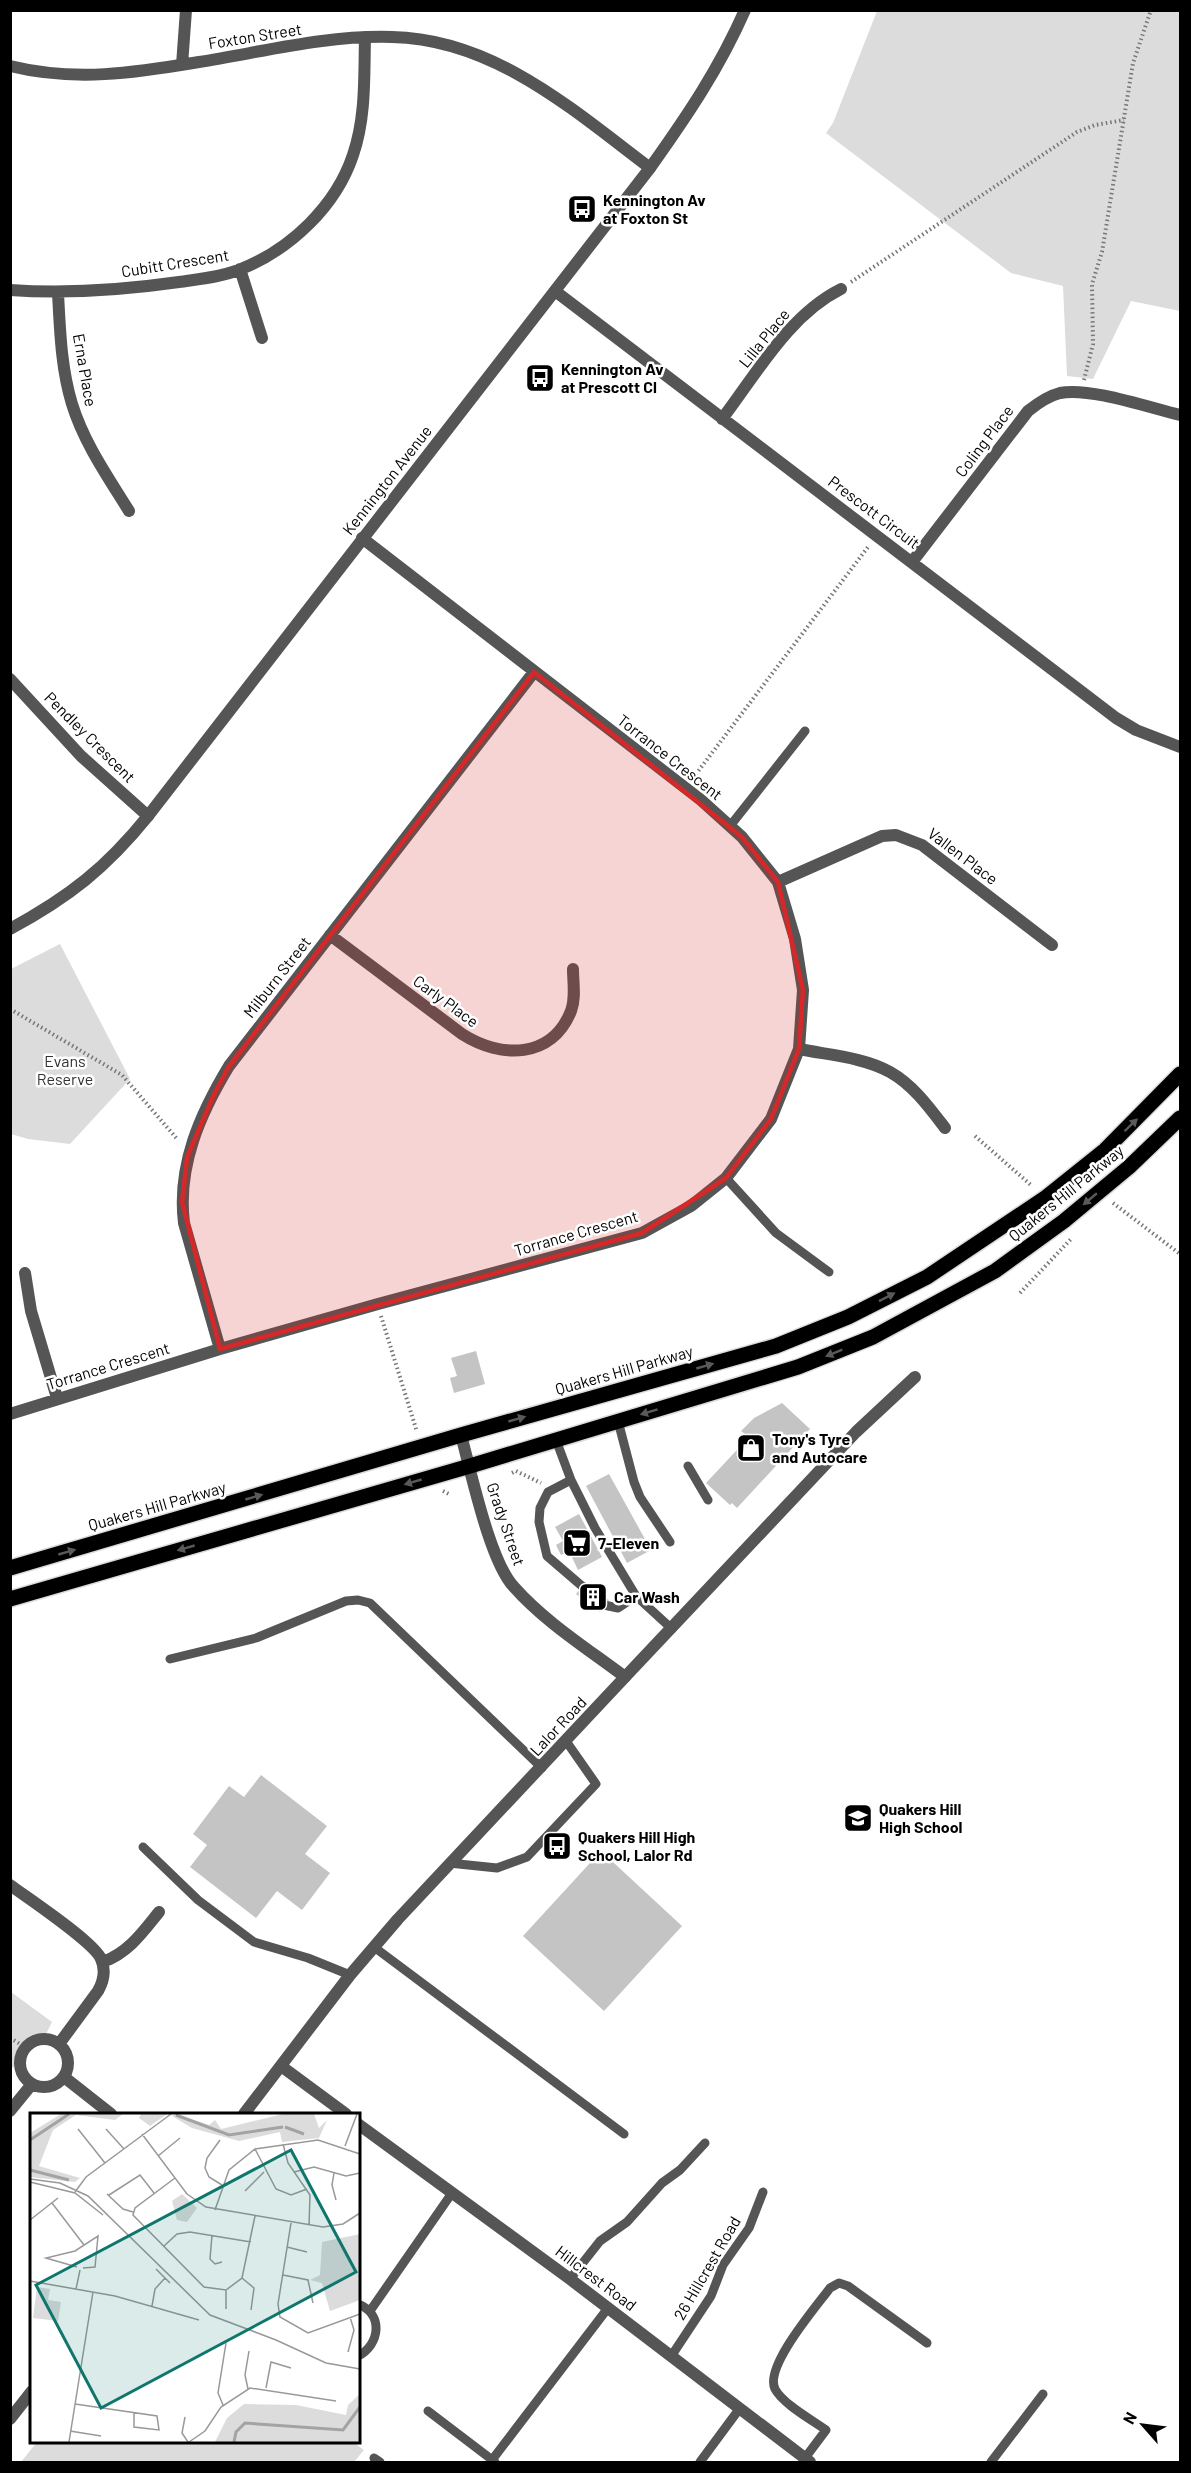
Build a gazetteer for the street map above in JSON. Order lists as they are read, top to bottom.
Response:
{
  "streets": {
    "main road": ["Quakers Hill Parkway"],
    "street": [
      "Foxton Street",
      "Cubitt Crescent",
      "Lilla Place",
      "Erna Place",
      "Coling Place",
      "Kennington Avenue",
      "Prescott Circuit",
      "Pendley Crescent",
      "Torrance Crescent",
      "Vallen Place",
      "Milburn Street",
      "Carly Place",
      "Grady Street",
      "Lalor Road",
      "Hillcrest Road"
    ],
    "lane": ["26 Hillcrest Road"]
  },
  "crossings": [
    ["Foxton Street", "Cubitt Crescent"],
    ["Foxton Street", "Kennington Avenue"],
    ["Cubitt Crescent", "Erna Place"],
    ["Lilla Place", "Prescott Circuit"],
    ["Coling Place", "Prescott Circuit"],
    ["Kennington Avenue", "Prescott Circuit"],
    ["Kennington Avenue", "Pendley Crescent"],
    ["Kennington Avenue", "Torrance Crescent"],
    ["Torrance Crescent", "Vallen Place"],
    ["Torrance Crescent", "Milburn Street"],
    ["Milburn Street", "Carly Place"],
    ["Quakers Hill Parkway", "Grady Street"],
    ["Grady Street", "Lalor Road"],
    ["26 Hillcrest Road", "Hillcrest Road"]
  ],
  "parks": ["Evans Reserve"],
  "places": {
    "bus stop": ["Kennington Av at Foxton St", "Kennington Av at Prescott Cl", "Quakers Hill High School, Lalor Rd"],
    "shop": ["Tony's Tyre and Autocare"],
    "supermarket": ["7-Eleven"],
    "building": ["Car Wash"],
    "school or university": ["Quakers Hill High School"]
  },
  "north": "top left"
}
